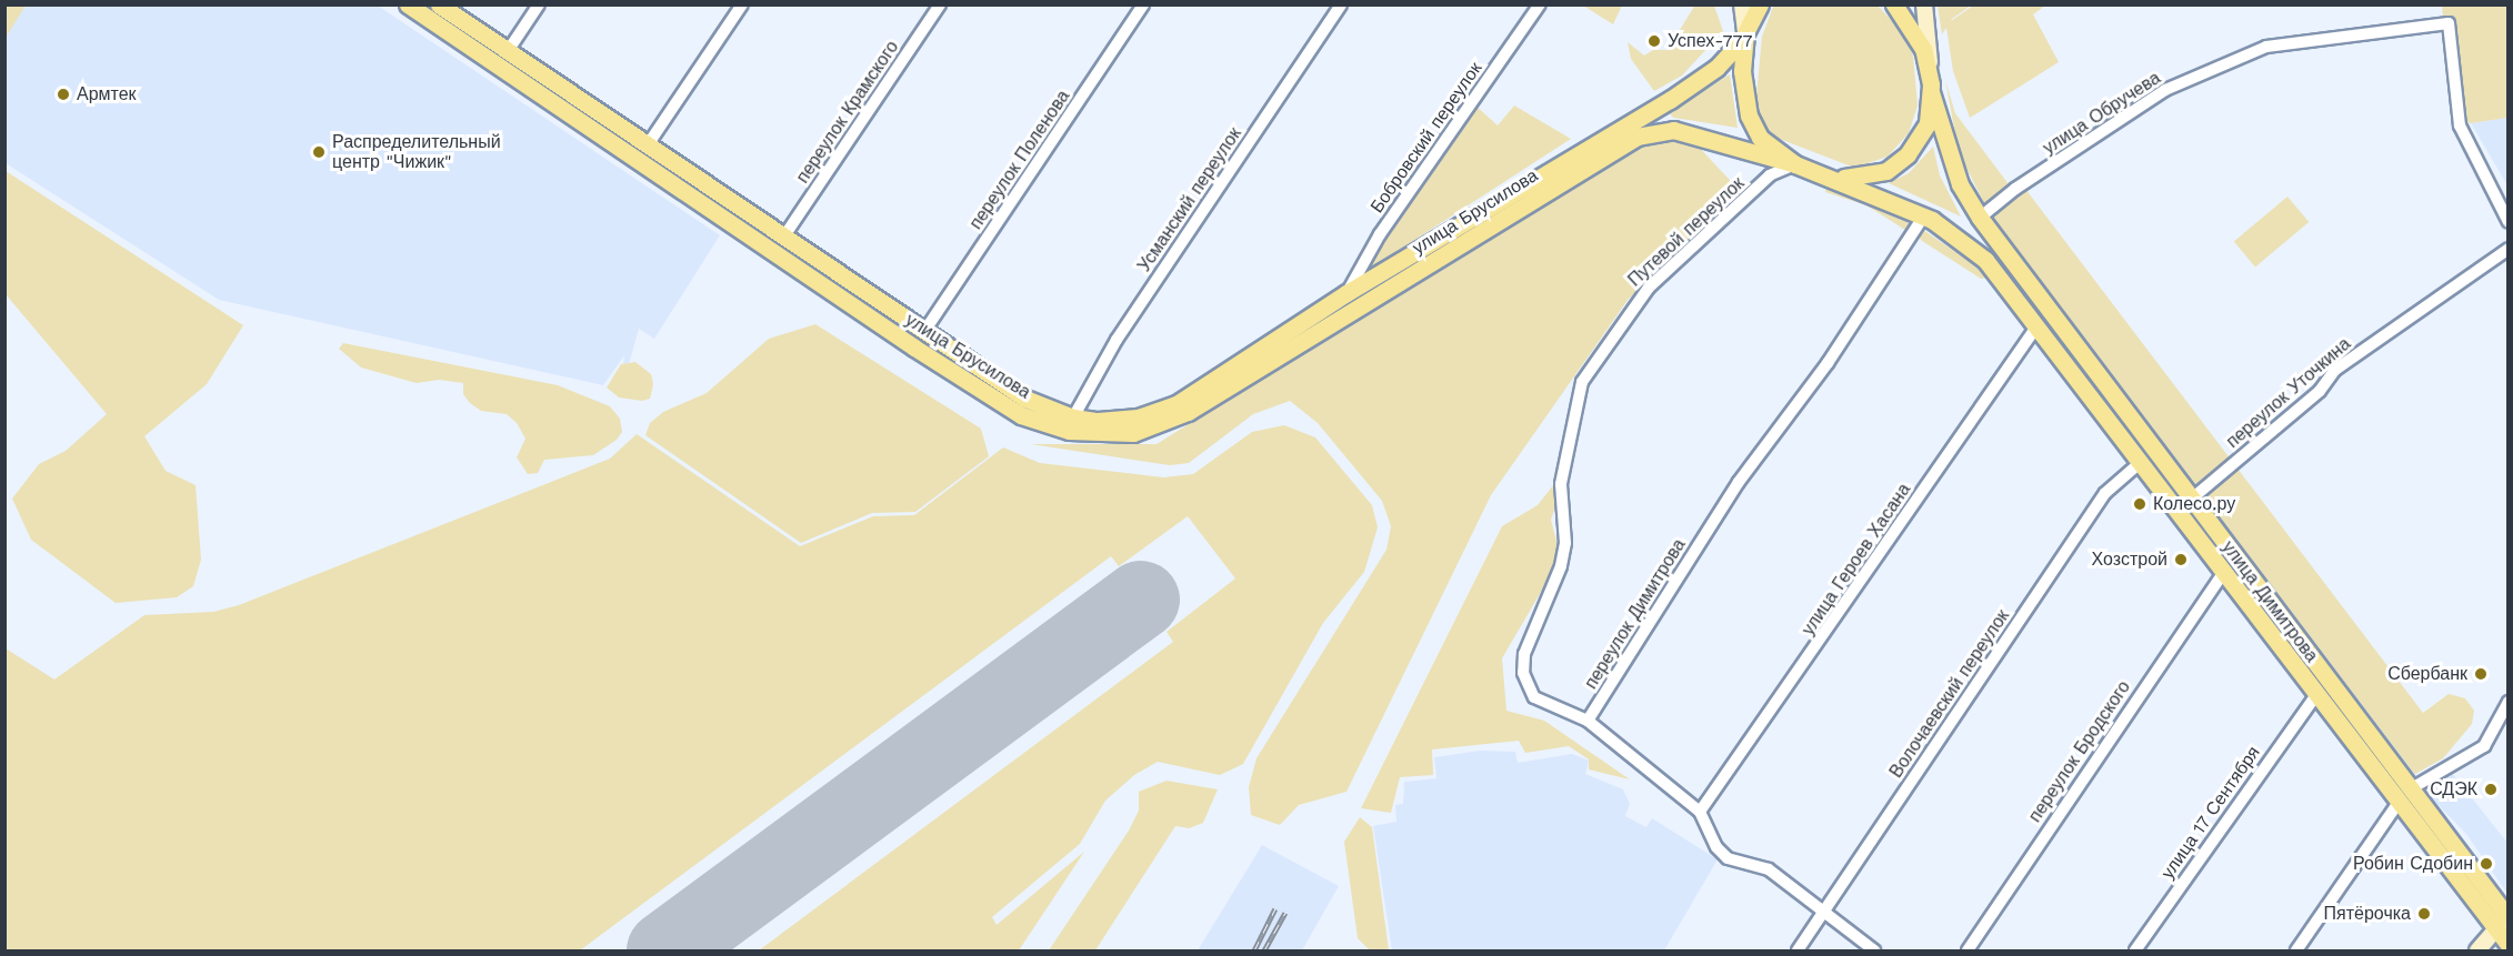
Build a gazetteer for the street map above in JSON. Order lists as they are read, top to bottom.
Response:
{
  "streets": {
    "main road": ["улица Брусилова", "улица Димитрова"],
    "street": [
      "переулок Крамского",
      "улица Обручева",
      "Бобровский переулок",
      "переулок Поленова",
      "Усманский переулок",
      "Путевой переулок",
      "переулок Уточкина",
      "улица Героев Хасана",
      "переулок Димитрова",
      "Волочаевский переулок",
      "переулок Бродского",
      "улица 17 Сентября"
    ]
  },
  "crossings": [
    ["переулок Крамского", "улица Брусилова"],
    ["улица Обручева", "улица Димитрова"],
    ["Бобровский переулок", "улица Брусилова"],
    ["переулок Поленова", "улица Брусилова"],
    ["Усманский переулок", "улица Брусилова"],
    ["улица Брусилова", "Путевой переулок"],
    ["улица Брусилова", "улица Димитрова"],
    ["Путевой переулок", "улица Димитрова"],
    ["Путевой переулок", "переулок Димитрова"],
    ["переулок Уточкина", "улица Димитрова"],
    ["улица Героев Хасана", "улица Димитрова"],
    ["улица Димитрова", "переулок Димитрова"],
    ["улица Димитрова", "Волочаевский переулок"],
    ["улица Димитрова", "переулок Бродского"],
    ["улица Димитрова", "улица 17 Сентября"]
  ],
  "places": [
    "Успех-777",
    "Армтек",
    "Распределительный центр \"Чижик\"",
    "Колесо.ру",
    "Хозстрой",
    "Сбербанк",
    "СДЭК",
    "Робин Сдобин",
    "Пятёрочка"
  ]
}
